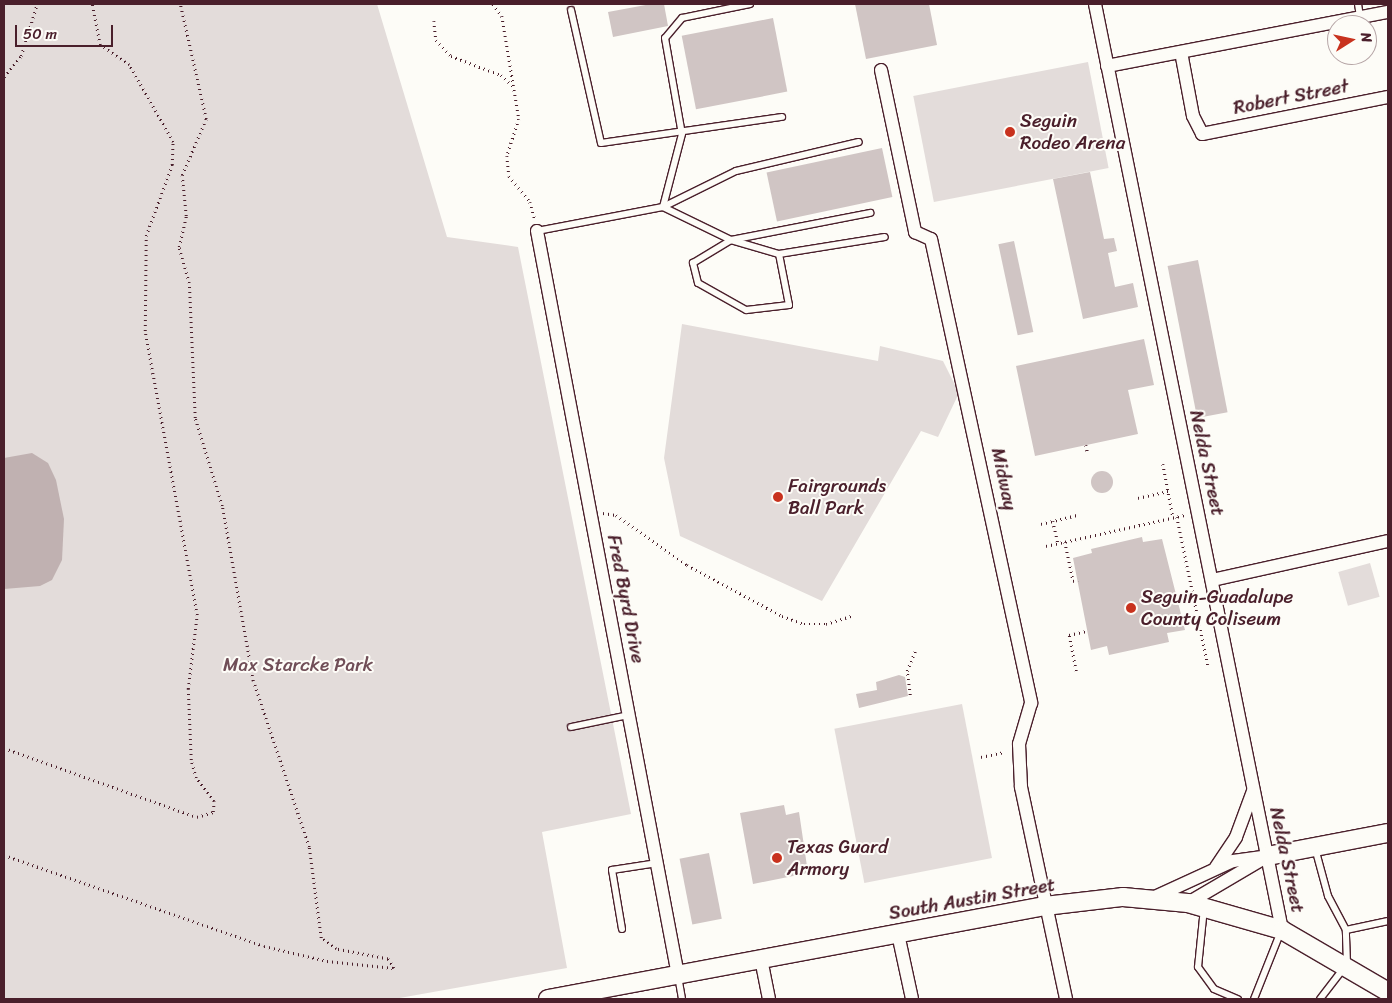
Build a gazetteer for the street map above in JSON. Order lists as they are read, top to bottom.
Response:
{
  "streets": {
    "main road": ["South Austin Street"],
    "street": [
      "Robert Street",
      "Nelda Street",
      "Midway",
      "Fred Byrd Drive"
    ]
  },
  "crossings": [
    ["Nelda Street", "South Austin Street"],
    ["Midway", "South Austin Street"],
    ["Fred Byrd Drive", "South Austin Street"]
  ],
  "parks": ["Max Starcke Park"],
  "places": [
    "Seguin Rodeo Arena",
    "Fairgrounds Ball Park",
    "Seguin-Guadalupe County Coliseum",
    "Texas Guard Armory"
  ],
  "scale_bar": "50 m",
  "north": "right"
}
